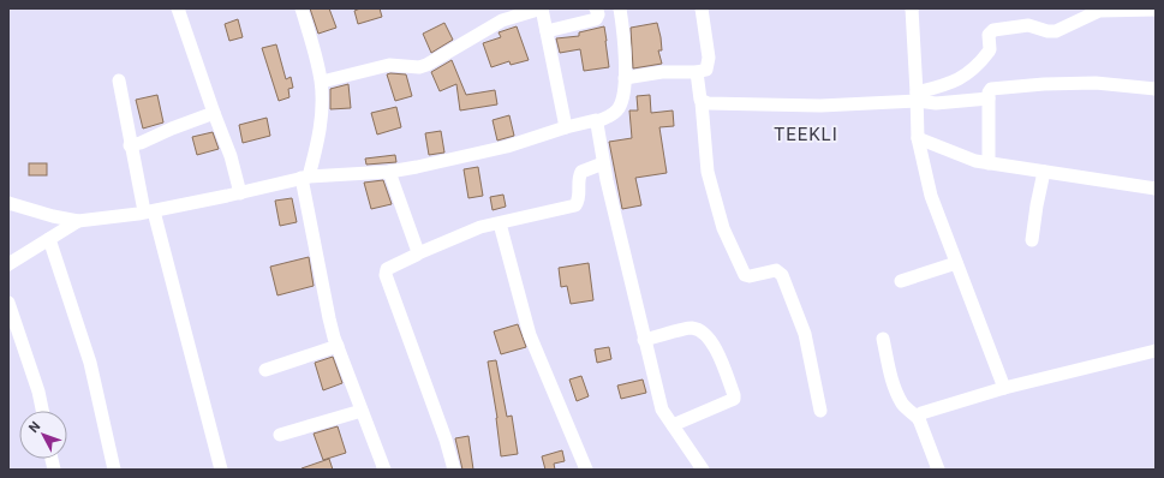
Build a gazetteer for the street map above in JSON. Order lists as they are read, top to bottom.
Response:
{
  "districts": ["TEEKLI"],
  "north": "top left"
}
